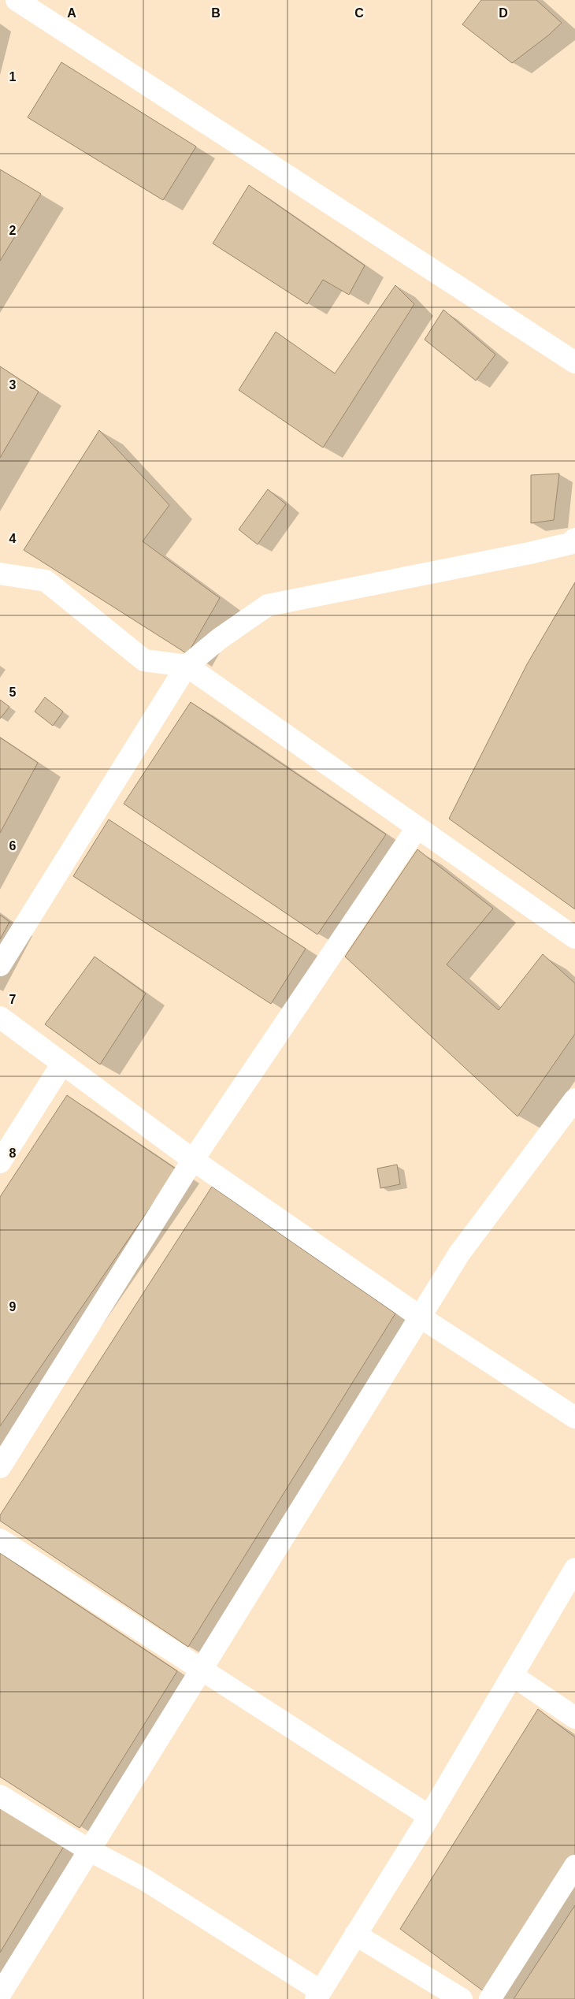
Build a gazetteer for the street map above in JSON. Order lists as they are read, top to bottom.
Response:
{
  "grid": {
    "columns": [
      "A",
      "B",
      "C",
      "D"
    ],
    "rows": [
      "1",
      "2",
      "3",
      "4",
      "5",
      "6",
      "7",
      "8",
      "9"
    ]
  }
}
